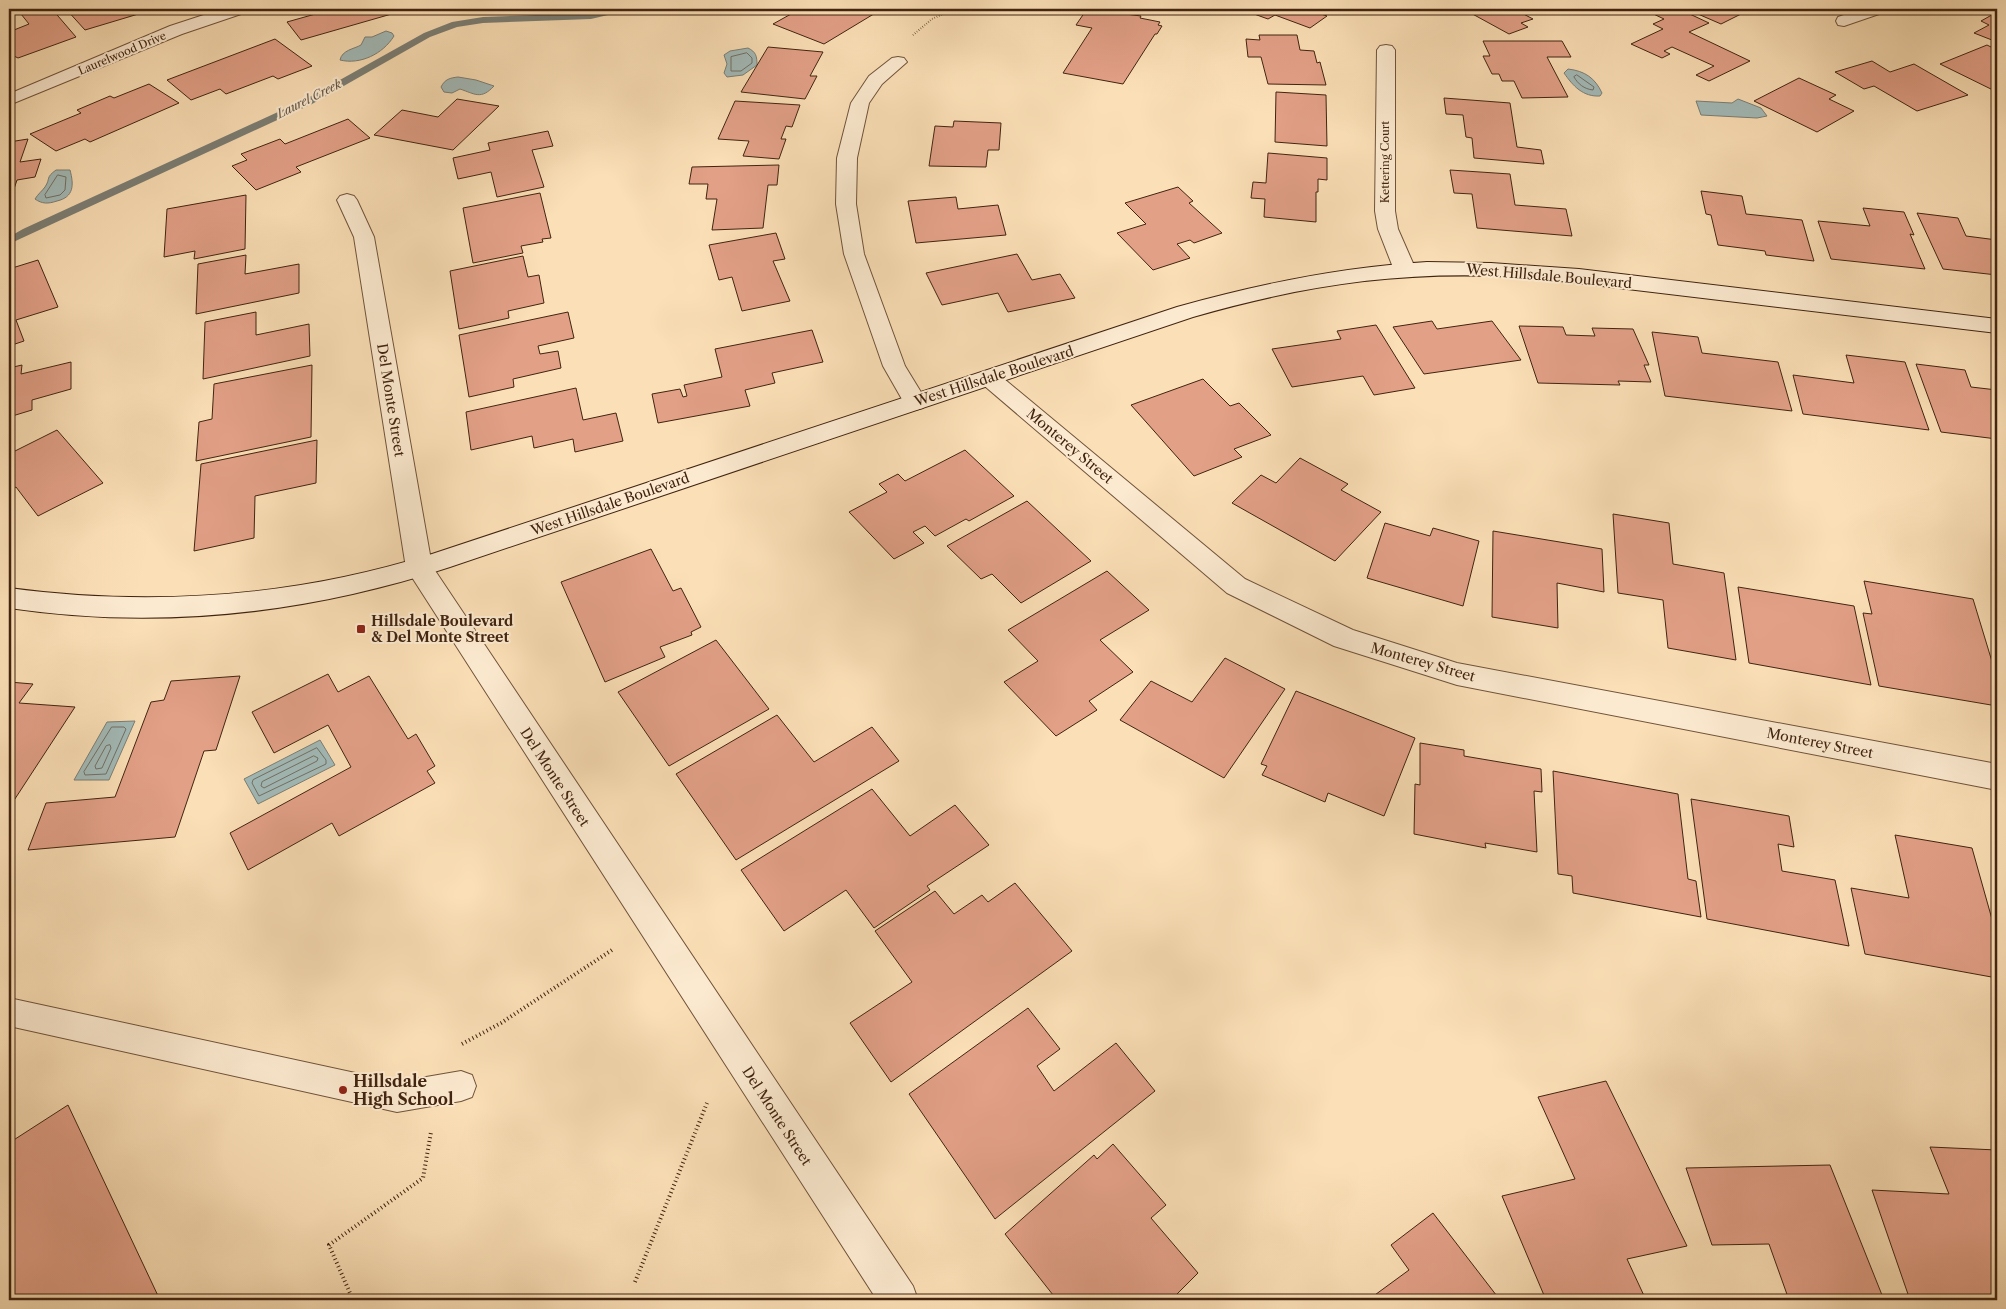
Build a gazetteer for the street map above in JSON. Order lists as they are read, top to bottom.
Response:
{
  "streets": {
    "street": [
      "Laurelwood Drive",
      "Kettering Court",
      "West Hillsdale Boulevard",
      "Del Monte Street",
      "Monterey Street"
    ]
  },
  "crossings": [
    ["Kettering Court", "West Hillsdale Boulevard"],
    ["West Hillsdale Boulevard", "Del Monte Street"],
    ["West Hillsdale Boulevard", "Monterey Street"]
  ],
  "water": ["Laurel Creek"],
  "places": {
    "transit": ["Hillsdale Boulevard & Del Monte Street"],
    "other": ["Hillsdale High School"]
  }
}
